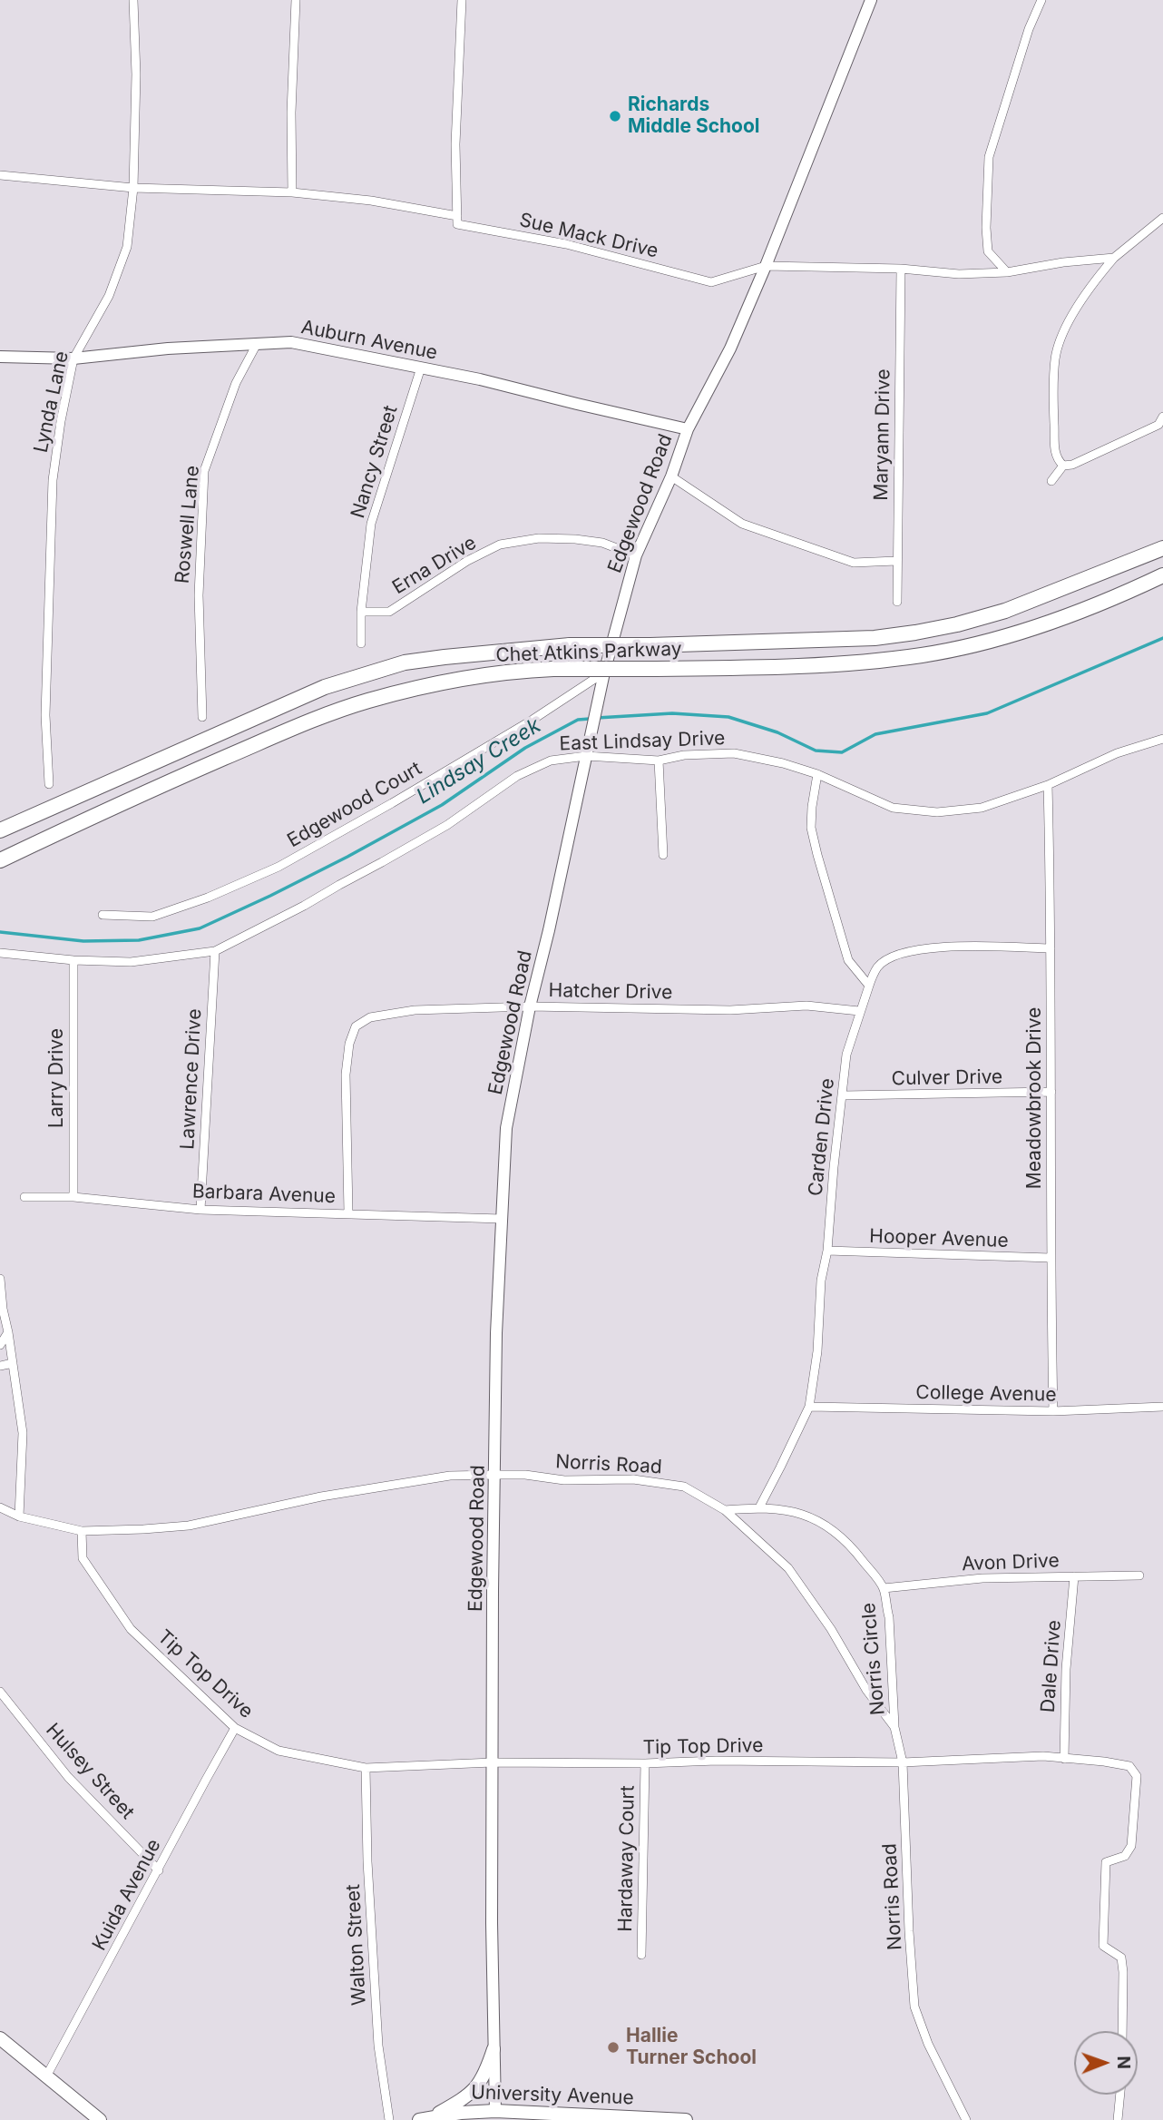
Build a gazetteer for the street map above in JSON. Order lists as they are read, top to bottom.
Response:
{
  "streets": {
    "highway": ["Chet Atkins Parkway"],
    "main road": ["University Avenue"],
    "street": [
      "Sue Mack Drive",
      "Auburn Avenue",
      "Lynda Lane",
      "Maryann Drive",
      "Nancy Street",
      "Edgewood Road",
      "Roswell Lane",
      "Erna Drive",
      "East Lindsay Drive",
      "Edgewood Court",
      "Hatcher Drive",
      "Larry Drive",
      "Culver Drive",
      "Lawrence Drive",
      "Meadowbrook Drive",
      "Carden Drive",
      "Barbara Avenue",
      "Hooper Avenue",
      "College Avenue",
      "Norris Road",
      "Avon Drive",
      "Norris Circle",
      "Dale Drive",
      "Tip Top Drive",
      "Hulsey Street",
      "Hardaway Court",
      "Kuida Avenue",
      "Walton Street"
    ]
  },
  "crossings": [
    ["Sue Mack Drive", "Lynda Lane"],
    ["Sue Mack Drive", "Maryann Drive"],
    ["Sue Mack Drive", "Edgewood Road"],
    ["Auburn Avenue", "Lynda Lane"],
    ["Auburn Avenue", "Nancy Street"],
    ["Auburn Avenue", "Edgewood Road"],
    ["Auburn Avenue", "Roswell Lane"],
    ["Nancy Street", "Erna Drive"],
    ["Edgewood Road", "Erna Drive"],
    ["Edgewood Road", "East Lindsay Drive"],
    ["Edgewood Road", "Edgewood Court"],
    ["Edgewood Road", "Hatcher Drive"],
    ["Edgewood Road", "Barbara Avenue"],
    ["Edgewood Road", "Norris Road"],
    ["Edgewood Road", "Tip Top Drive"],
    ["Edgewood Road", "University Avenue"],
    ["East Lindsay Drive", "Larry Drive"],
    ["East Lindsay Drive", "Lawrence Drive"],
    ["East Lindsay Drive", "Meadowbrook Drive"],
    ["Hatcher Drive", "Carden Drive"],
    ["Hatcher Drive", "Barbara Avenue"],
    ["Larry Drive", "Barbara Avenue"],
    ["Culver Drive", "Meadowbrook Drive"],
    ["Culver Drive", "Carden Drive"],
    ["Lawrence Drive", "Barbara Avenue"],
    ["Meadowbrook Drive", "Hooper Avenue"],
    ["Meadowbrook Drive", "College Avenue"],
    ["Carden Drive", "Hooper Avenue"],
    ["Carden Drive", "College Avenue"],
    ["Carden Drive", "Norris Circle"],
    ["Norris Road", "Norris Circle"],
    ["Norris Road", "Tip Top Drive"],
    ["Avon Drive", "Norris Circle"],
    ["Avon Drive", "Dale Drive"],
    ["Dale Drive", "Tip Top Drive"],
    ["Tip Top Drive", "Hardaway Court"],
    ["Tip Top Drive", "Kuida Avenue"],
    ["Tip Top Drive", "Walton Street"],
    ["Hulsey Street", "Kuida Avenue"]
  ],
  "water": ["Lindsay Creek"],
  "places": ["Richards Middle School", "Hallie Turner School"],
  "north": "right"
}
